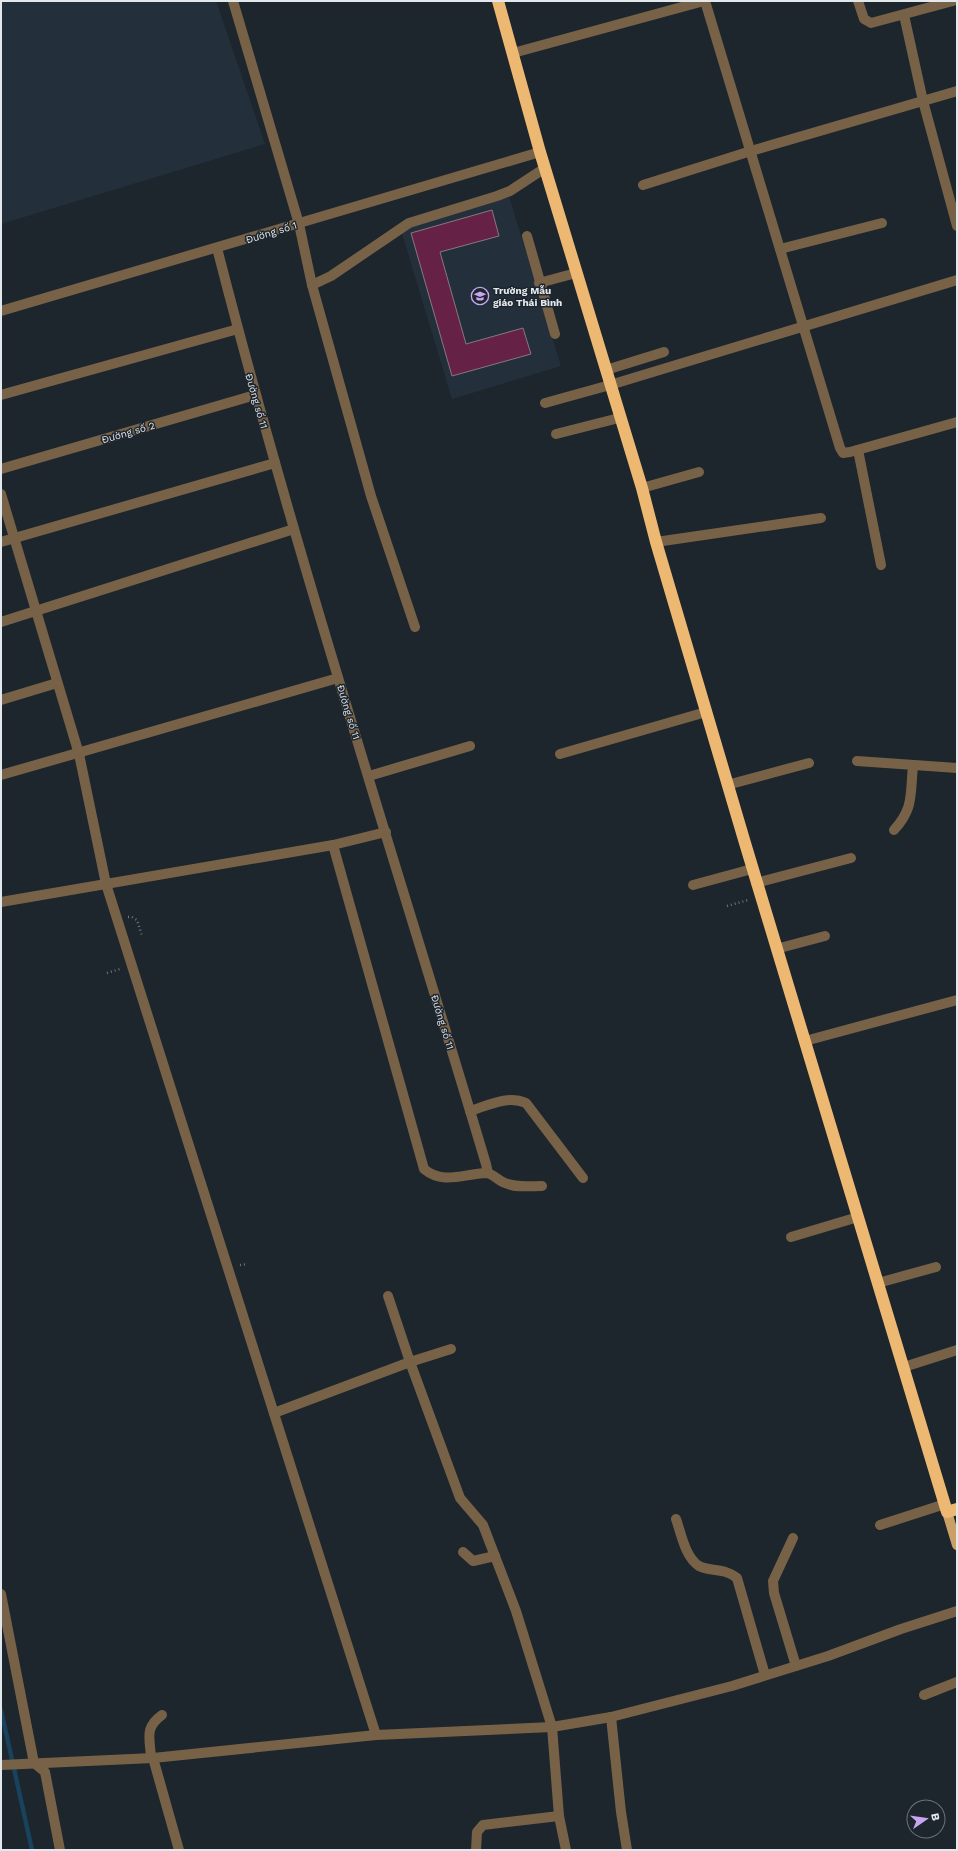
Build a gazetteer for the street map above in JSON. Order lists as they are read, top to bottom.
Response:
{
  "streets": {
    "street": ["Đường số 1", "Đường số 11", "Đường số 2"]
  },
  "crossings": [
    ["Đường số 1", "Đường số 11"],
    ["Đường số 11", "Đường số 2"]
  ],
  "places": {
    "school or university": ["Trường Mẫu giáo Thái Bình"]
  },
  "north": "right"
}
